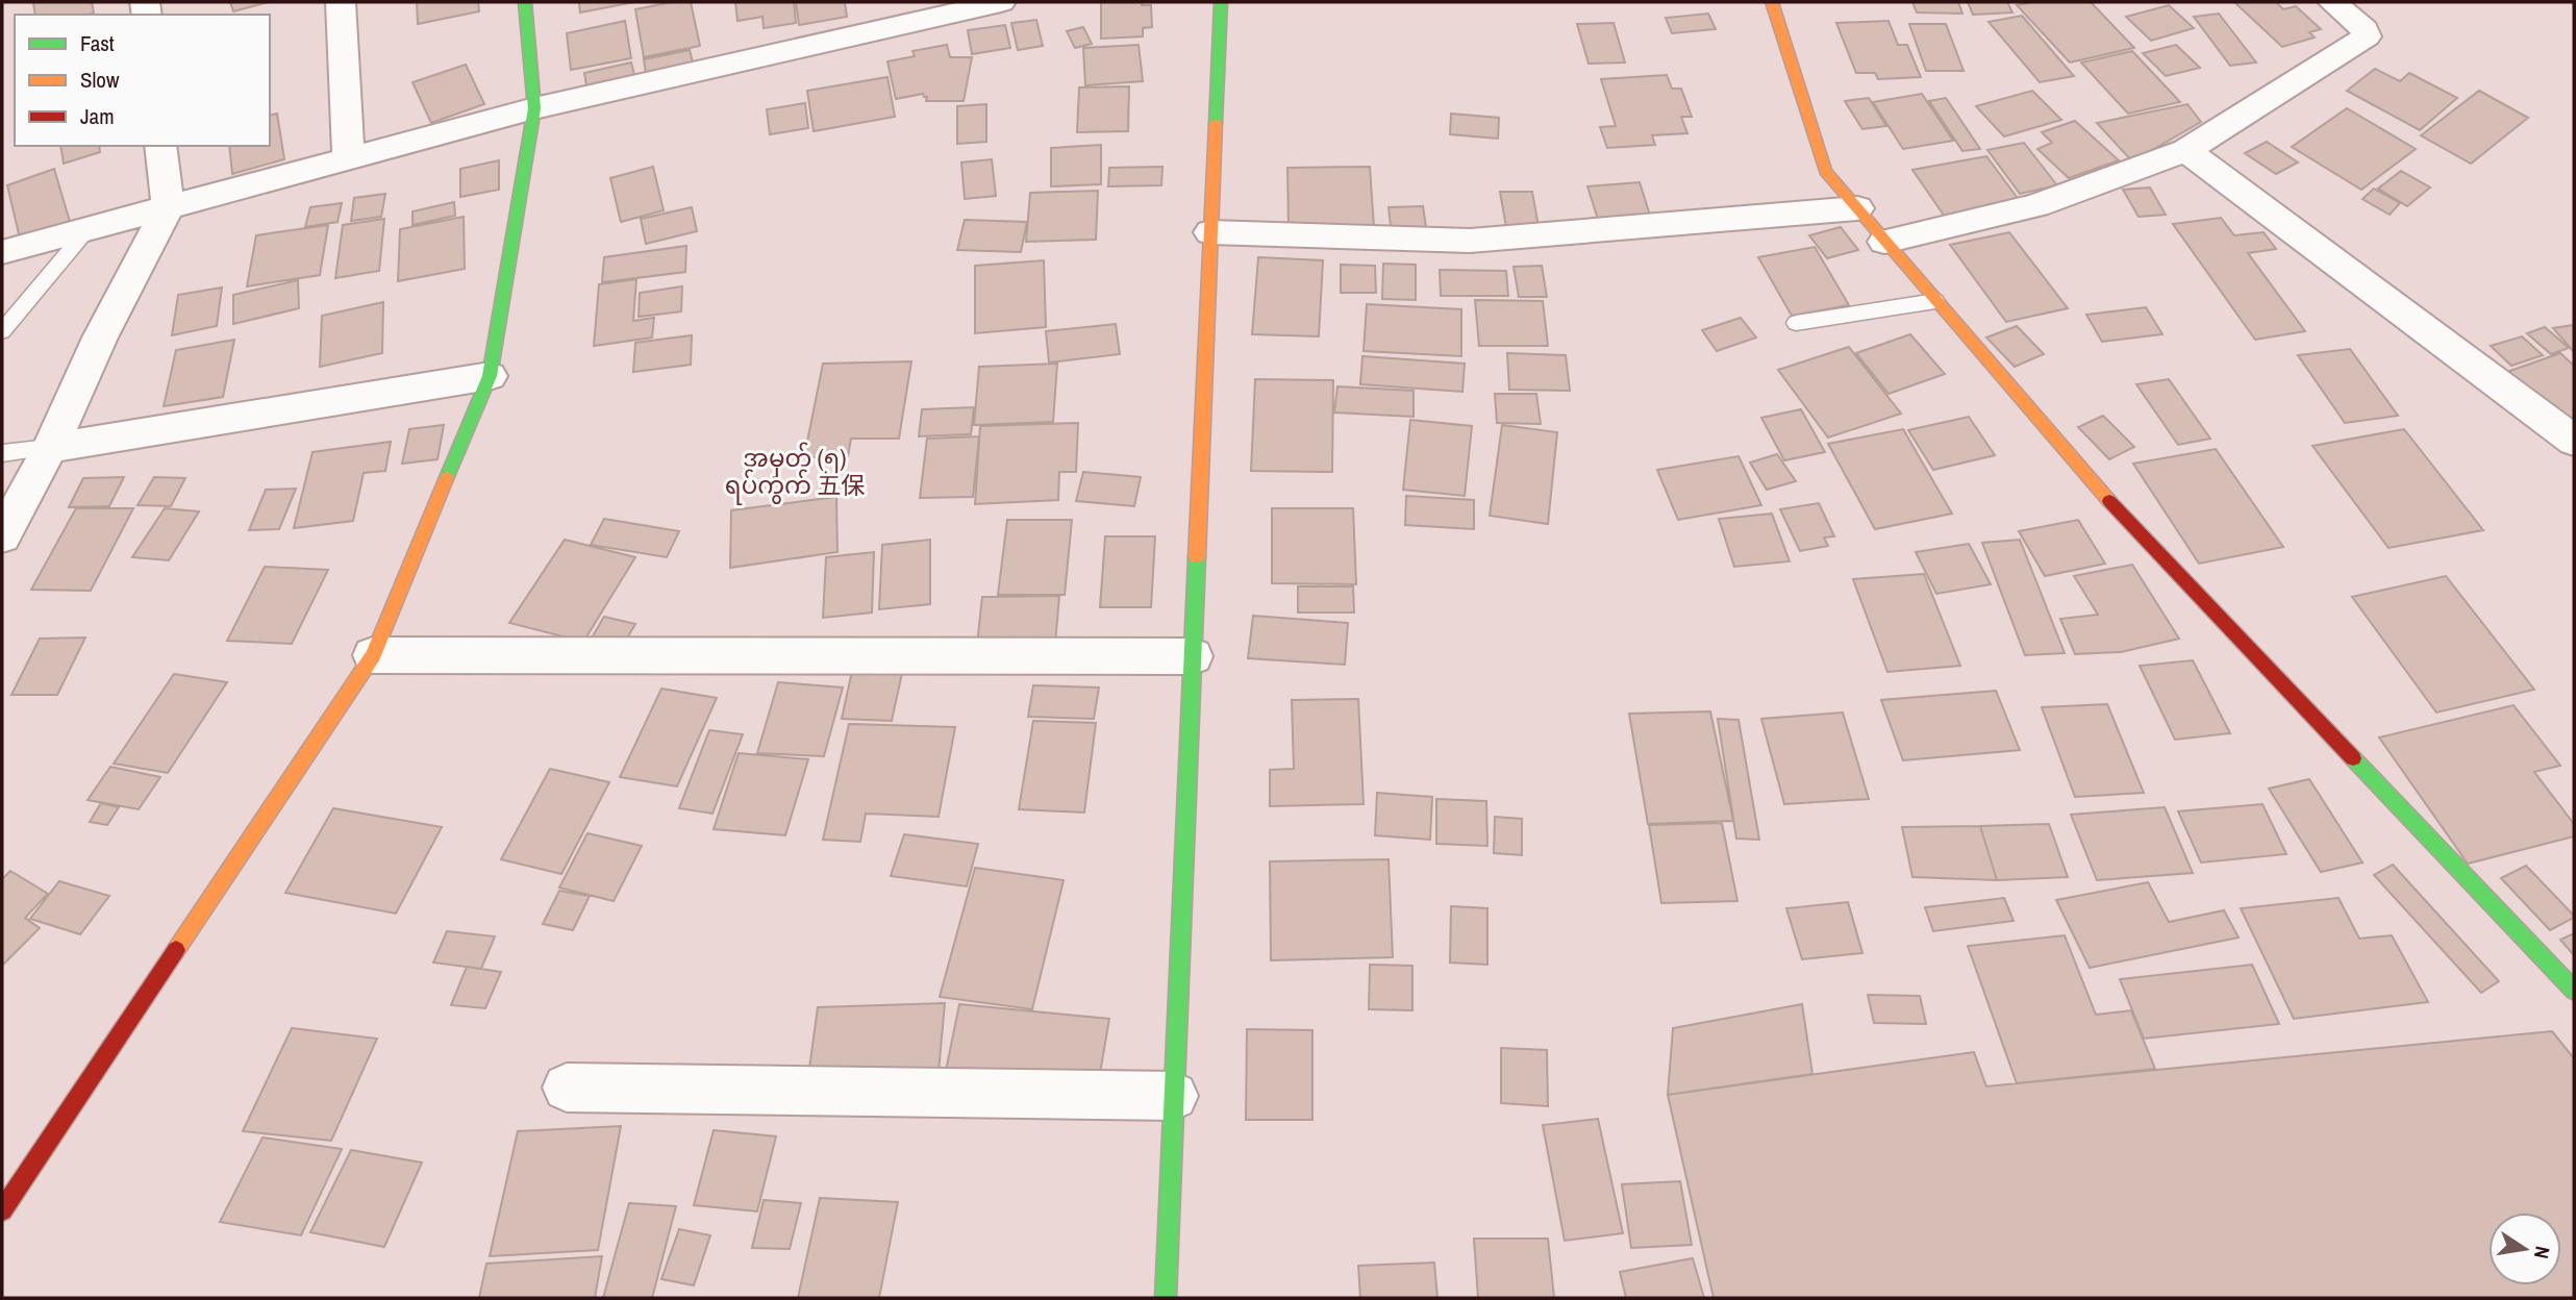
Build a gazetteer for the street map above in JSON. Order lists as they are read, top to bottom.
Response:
{
  "districts": ["အမှတ် (၅) ရပ်ကွက် 五保"],
  "legend": ["Fast", "Slow", "Jam"],
  "north": "right"
}
